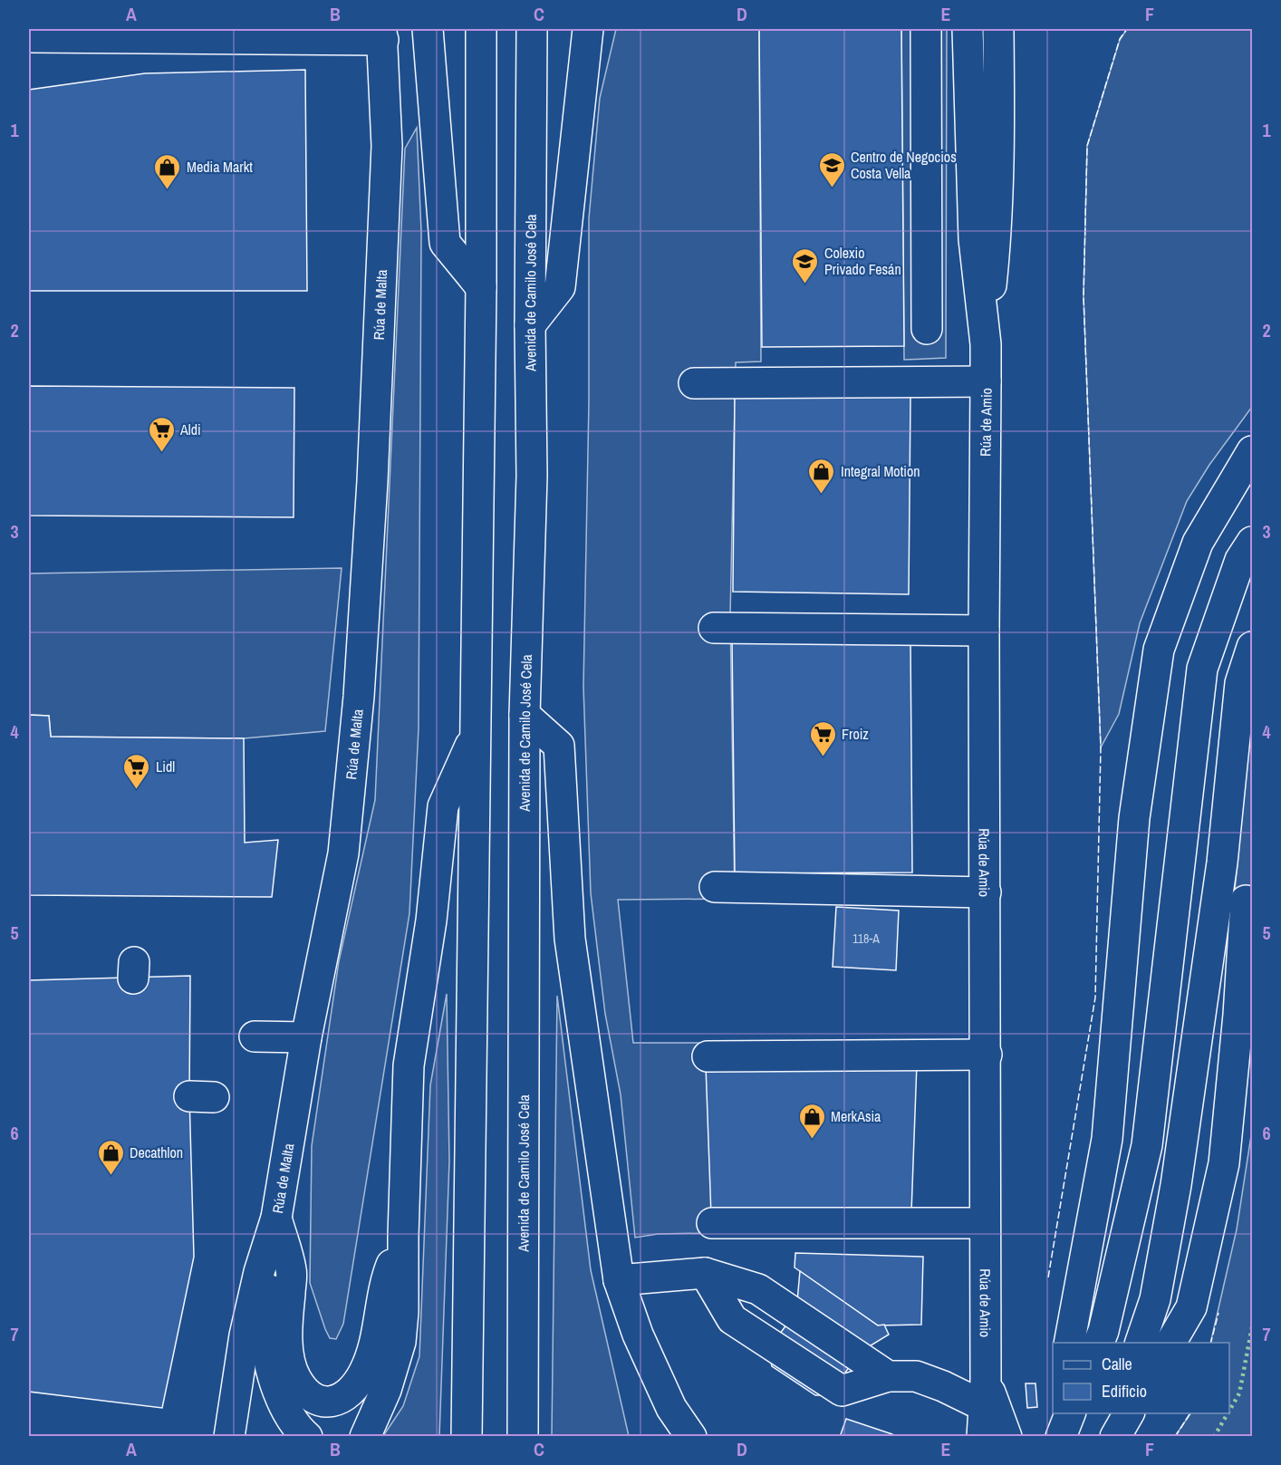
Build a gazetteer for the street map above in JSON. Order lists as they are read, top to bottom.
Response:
{
  "streets": {
    "main road": ["Avenida de Camilo José Cela", "Rúa de Malta", "Rúa de Amio"]
  },
  "places": {
    "school or university": ["Centro de Negocios Costa Vella", "Colexio Privado Fesán"],
    "shop": [
      "Media Markt",
      "Integral Motion",
      "MerkAsia",
      "Decathlon"
    ],
    "supermarket": ["Aldi", "Froiz", "Lidl"]
  },
  "house_numbers": ["118-A"],
  "legend": ["Calle", "Edificio"],
  "grid": {
    "columns": [
      "A",
      "B",
      "C",
      "D",
      "E",
      "F"
    ],
    "rows": [
      "1",
      "2",
      "3",
      "4",
      "5",
      "6",
      "7"
    ]
  }
}
